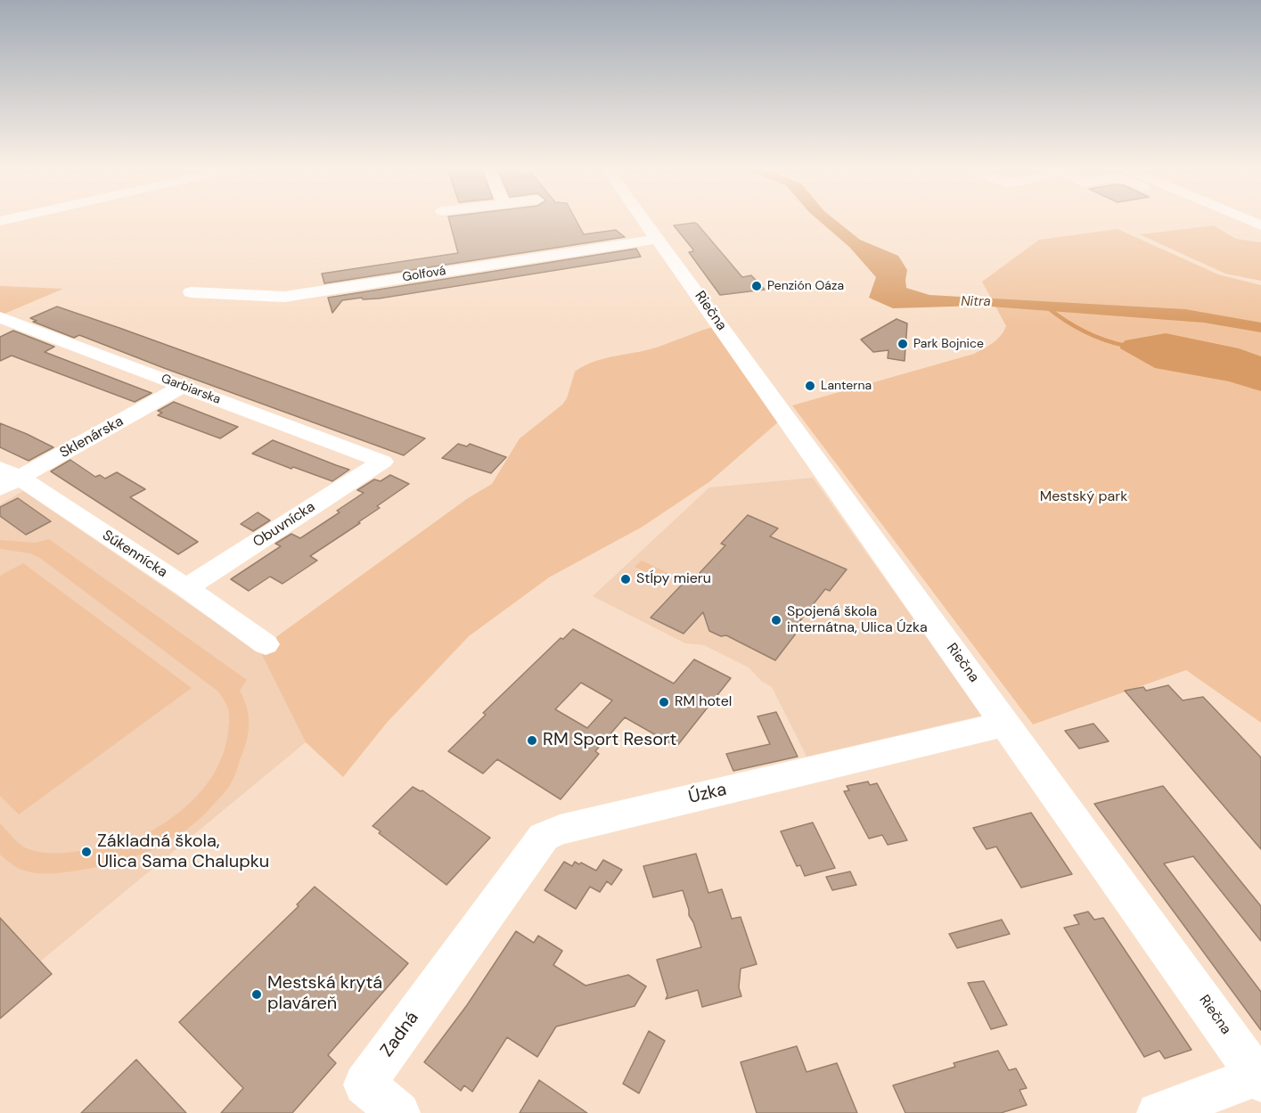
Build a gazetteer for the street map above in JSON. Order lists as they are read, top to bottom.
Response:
{
  "streets": {
    "street": [
      "Golfová",
      "Riečna",
      "Garbiarska",
      "Sklenárska",
      "Obuvnícka",
      "Súkennícka",
      "Úzka",
      "Zadná"
    ]
  },
  "crossings": [
    ["Golfová", "Riečna"],
    ["Riečna", "Úzka"],
    ["Garbiarska", "Sklenárska"],
    ["Garbiarska", "Obuvnícka"],
    ["Sklenárska", "Súkennícka"],
    ["Obuvnícka", "Súkennícka"],
    ["Úzka", "Zadná"]
  ],
  "water": ["Nitra"],
  "parks": ["Mestský park"],
  "places": [
    "Penzión Oáza",
    "Park Bojnice",
    "Lanterna",
    "Stĺpy mieru",
    "Spojená škola internátna, Ulica Úzka",
    "RM hotel",
    "RM Sport Resort",
    "Základná škola, Ulica Sama Chalupku",
    "Mestská krytá plaváreň"
  ]
}
